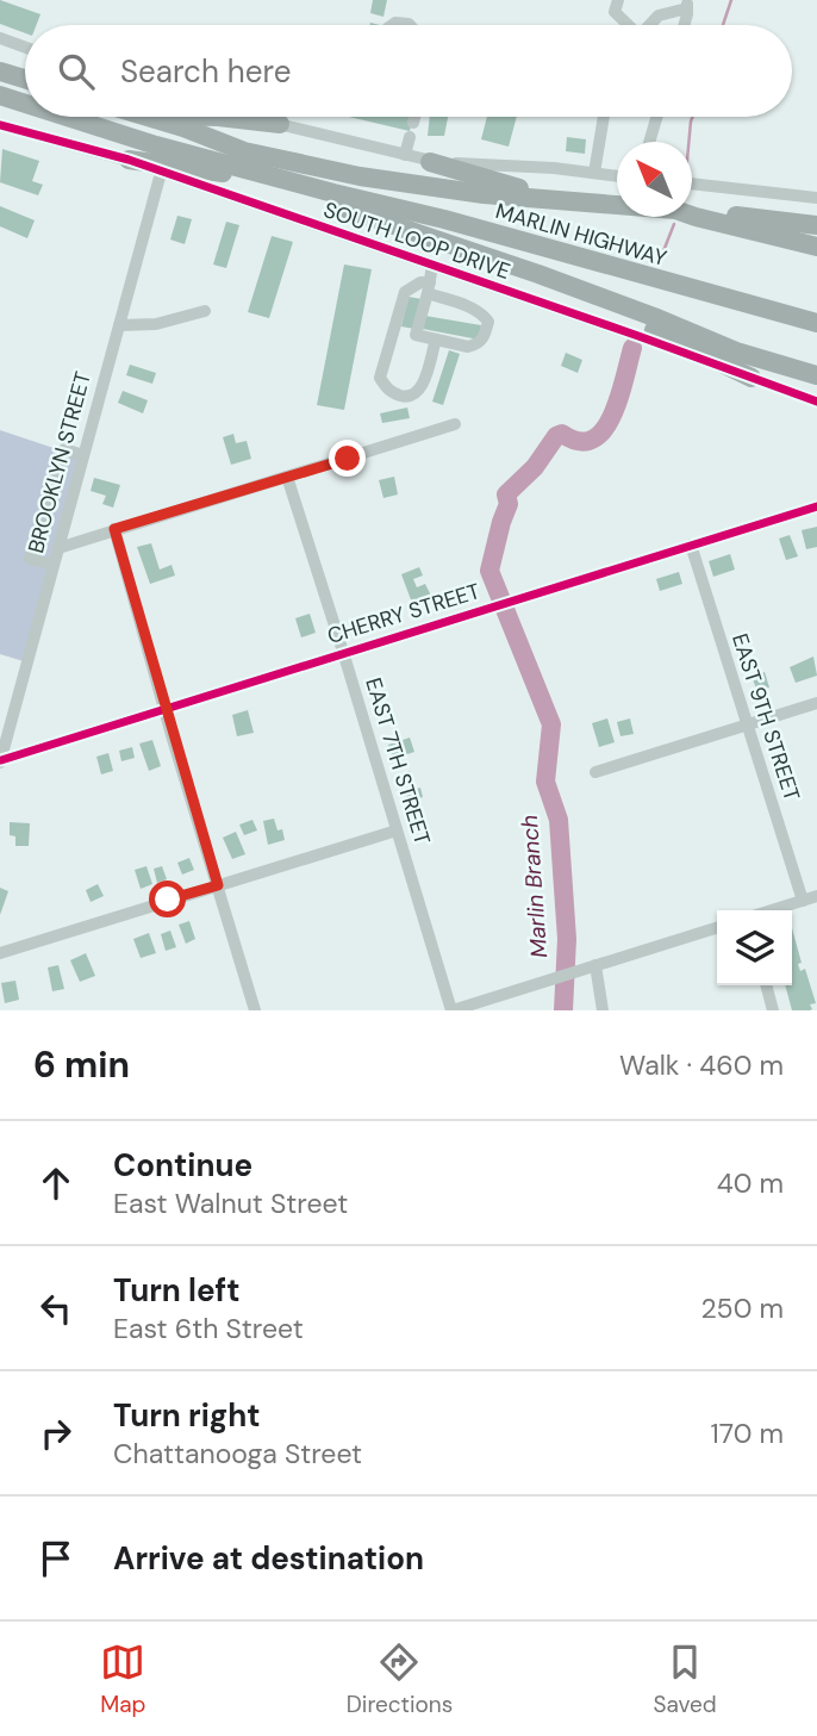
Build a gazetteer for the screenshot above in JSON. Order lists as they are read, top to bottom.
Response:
{
  "streets": {
    "highway": ["MARLIN HIGHWAY"],
    "street": [
      "SOUTH LOOP DRIVE",
      "BROOKLYN STREET",
      "CHERRY STREET",
      "EAST 9TH STREET",
      "EAST 7TH STREET"
    ]
  },
  "crossings": [
    ["SOUTH LOOP DRIVE", "BROOKLYN STREET"],
    ["BROOKLYN STREET", "CHERRY STREET"],
    ["CHERRY STREET", "EAST 9TH STREET"],
    ["CHERRY STREET", "EAST 7TH STREET"]
  ],
  "water": ["Marlin Branch"],
  "north": "top left",
  "page": {
    "search": "Search here",
    "heading": ["6 min", "Walk · 460 m"],
    "list": [
      ["Continue", "East Walnut Street", "40 m"],
      ["Turn left", "East 6th Street", "250 m"],
      ["Turn right", "Chattanooga Street", "170 m"],
      "Arrive at destination"
    ],
    "nav": ["Map", "Directions", "Saved"]
  }
}
